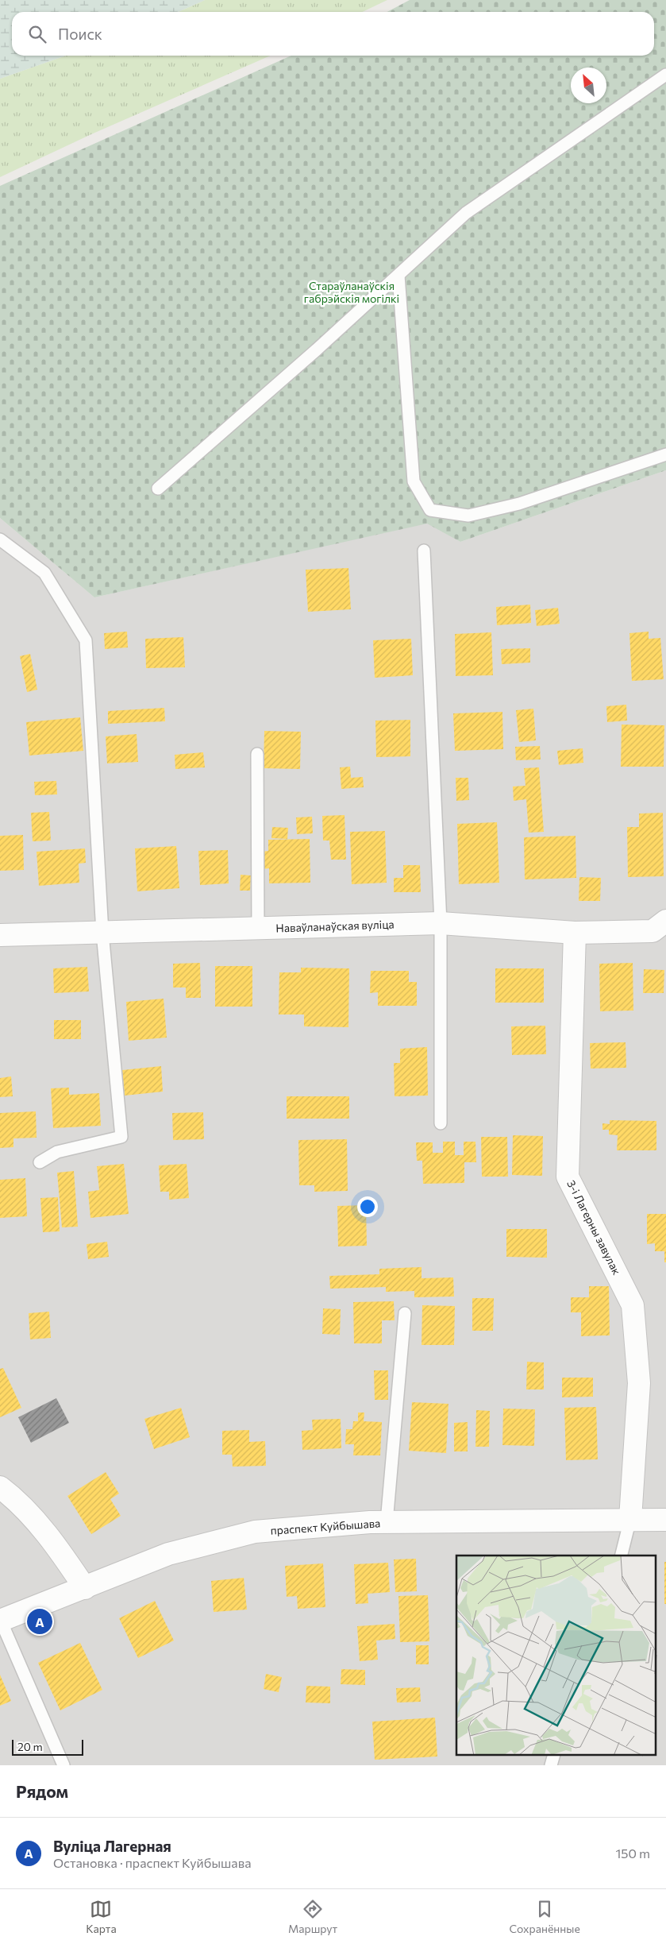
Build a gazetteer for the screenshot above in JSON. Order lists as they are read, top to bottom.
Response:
{
  "streets": {
    "street": ["Наваўланаўская вуліца", "3-і Лагерны завулак", "праспект Куйбышава"]
  },
  "crossings": [
    ["Наваўланаўская вуліца", "3-і Лагерны завулак"],
    ["3-і Лагерны завулак", "праспект Куйбышава"]
  ],
  "parks": ["Стараўланаўскія габрэйскія могілкі"],
  "scale_bar": "20 m",
  "north": "top left",
  "page": {
    "search": "Поиск",
    "pins": "A",
    "scale": "20 m",
    "heading": "Рядом",
    "list": [
      {
        "mark": "A",
        "name": "Вуліца Лагерная",
        "note": "Остановка · праспект Куйбышава",
        "value": "150 m"
      }
    ],
    "nav": ["Карта", "Маршрут", "Сохранённые"]
  }
}
